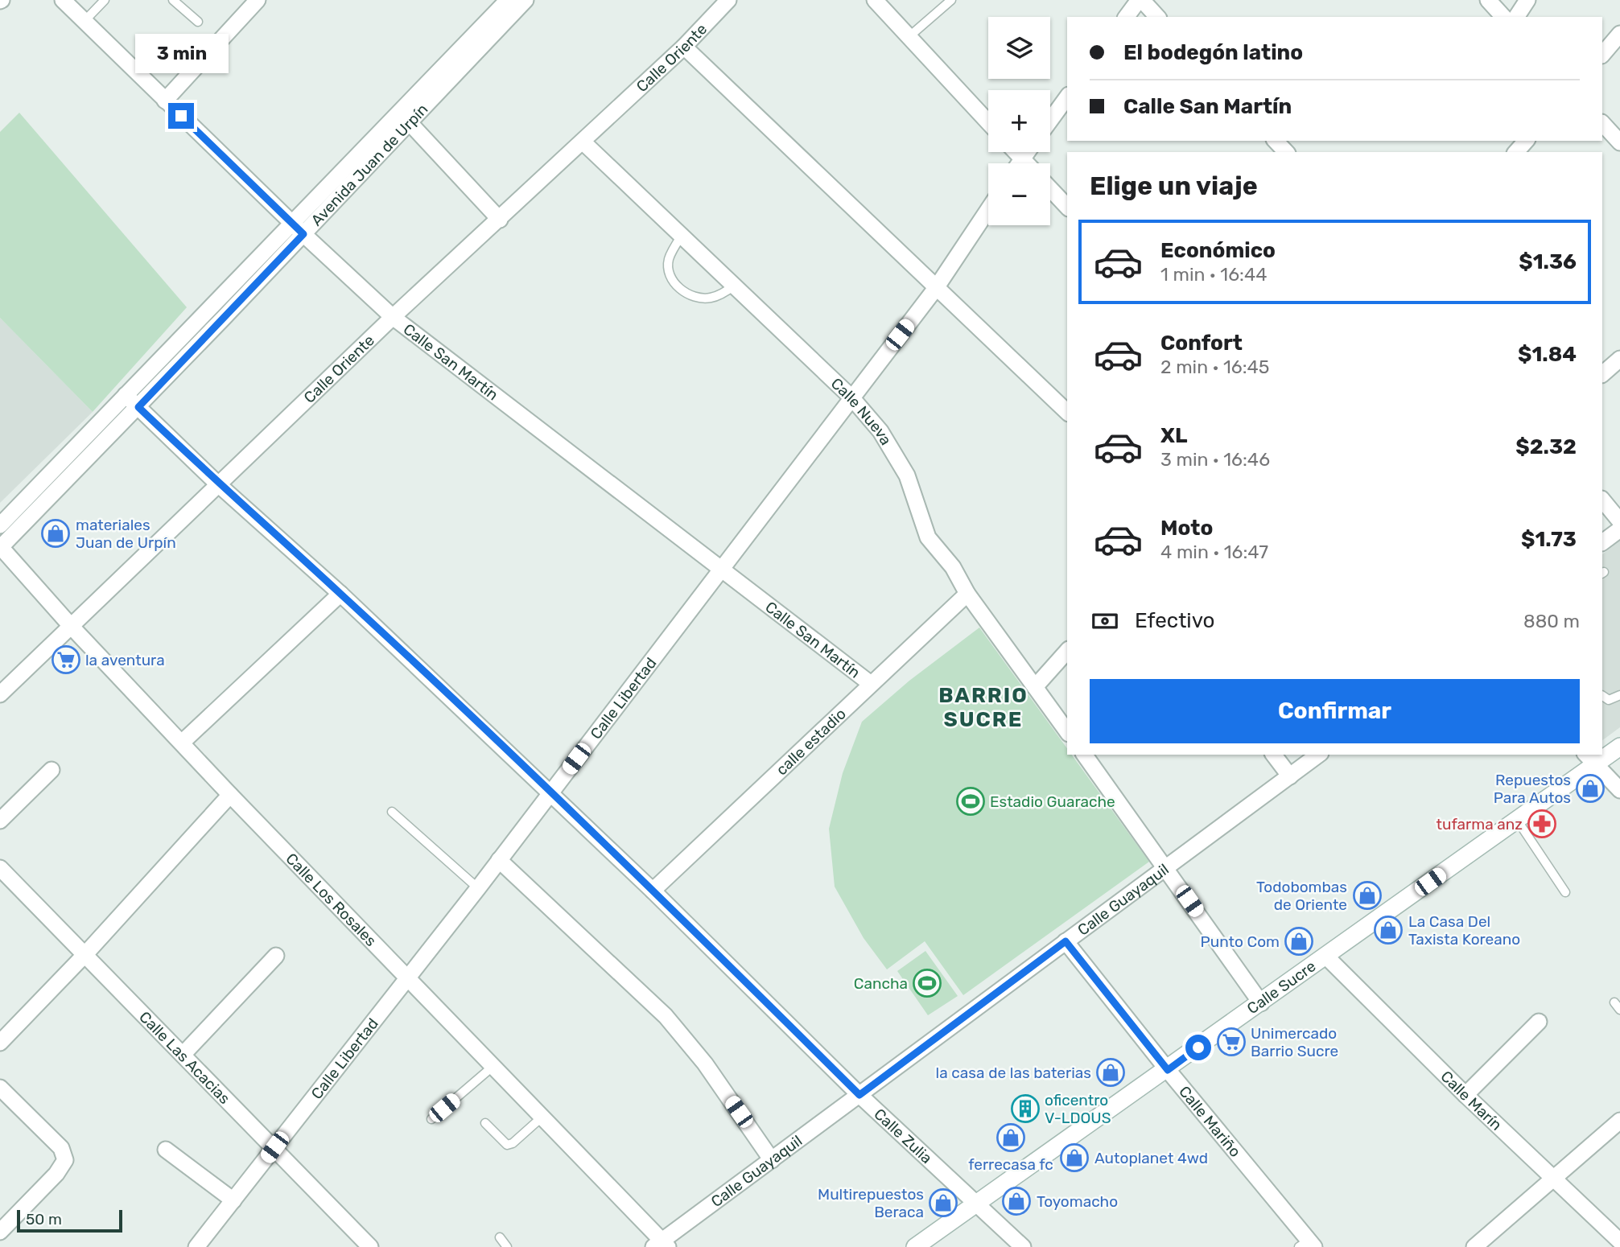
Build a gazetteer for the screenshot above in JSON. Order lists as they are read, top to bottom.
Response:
{
  "streets": {
    "street": [
      "Calle Oriente",
      "Avenida Juan de Urpín",
      "Calle San Martín",
      "Calle Nueva",
      "Calle Libertad",
      "calle estadio",
      "Calle Los Rosales",
      "Calle Guayaquil",
      "Calle Sucre",
      "Calle Las Acacias",
      "Calle Marín",
      "Calle Mariño",
      "Calle Zulia"
    ]
  },
  "crossings": [
    ["Calle Oriente", "Calle San Martín"],
    ["Calle Oriente", "Calle Nueva"],
    ["Calle Oriente", "Calle Los Rosales"],
    ["Calle Oriente", "Calle Zulia"],
    ["Avenida Juan de Urpín", "Calle San Martín"],
    ["Avenida Juan de Urpín", "Calle Los Rosales"],
    ["Avenida Juan de Urpín", "Calle Zulia"],
    ["Calle San Martín", "Calle Libertad"],
    ["Calle San Martín", "calle estadio"],
    ["Calle Nueva", "Calle Libertad"],
    ["Calle Nueva", "calle estadio"],
    ["Calle Libertad", "Calle Los Rosales"],
    ["Calle Libertad", "Calle Las Acacias"],
    ["Calle Libertad", "Calle Zulia"],
    ["calle estadio", "Calle Zulia"],
    ["Calle Los Rosales", "Calle Guayaquil"],
    ["Calle Guayaquil", "Calle Mariño"],
    ["Calle Guayaquil", "Calle Zulia"],
    ["Calle Sucre", "Calle Marín"],
    ["Calle Sucre", "Calle Mariño"],
    ["Calle Sucre", "Calle Zulia"]
  ],
  "districts": ["BARRIO SUCRE"],
  "places": {
    "shop": [
      "materiales Juan de Urpín",
      "Repuestos Para Autos",
      "Todobombas de Oriente",
      "La Casa Del Taxista Koreano",
      "Punto Com",
      "la casa de las baterias",
      "ferrecasa fc",
      "Autoplanet 4wd",
      "Toyomacho",
      "Multirepuestos Beraca"
    ],
    "supermarket": ["la aventura", "Unimercado Barrio Sucre"],
    "sports": ["Estadio Guarache", "Cancha"],
    "pharmacy": ["tufarma anz"],
    "building": ["oficentro V-LDOUS"]
  },
  "scale_bar": "50 m",
  "page": {
    "map_buttons": ["+", "−"],
    "banner": ["El bodegón latino", "Calle San Martín"],
    "bubble": "3 min",
    "heading": "Elige un viaje",
    "list": [
      {
        "name": "Económico",
        "note": "1 min · 16:44",
        "value": "$1.36"
      },
      {
        "name": "Confort",
        "note": "2 min · 16:45",
        "value": "$1.84"
      },
      {
        "name": "XL",
        "note": "3 min · 16:46",
        "value": "$2.32"
      },
      {
        "name": "Moto",
        "note": "4 min · 16:47",
        "value": "$1.73"
      }
    ],
    "pay": ["Efectivo", "880 m"],
    "buttons": "Confirmar",
    "scale": "50 m"
  }
}
